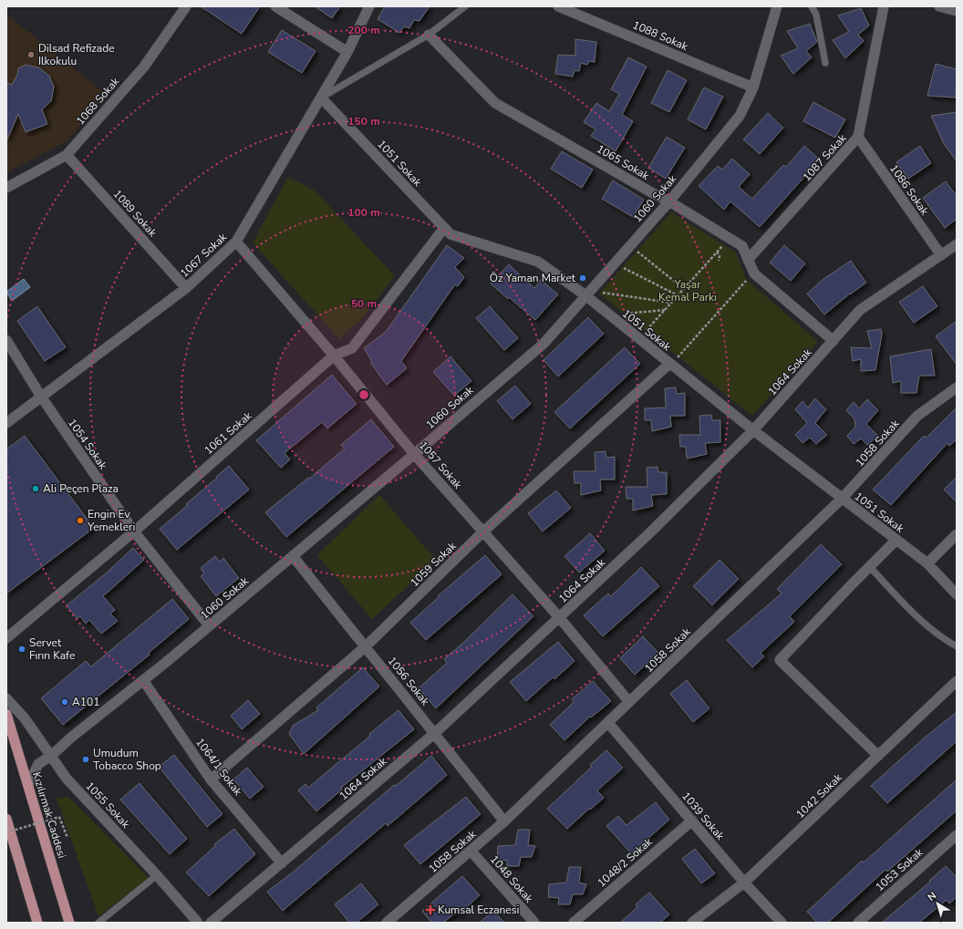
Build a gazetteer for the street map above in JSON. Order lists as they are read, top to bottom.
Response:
{
  "streets": {
    "main road": ["Kızılırmak Caddesi"],
    "street": [
      "1088 Sokak",
      "1068 Sokak",
      "1087 Sokak",
      "1065 Sokak",
      "1051 Sokak",
      "1086 Sokak",
      "1060 Sokak",
      "1089 Sokak",
      "1067 Sokak",
      "1064 Sokak",
      "1061 Sokak",
      "1058 Sokak",
      "1054 Sokak",
      "1057 Sokak",
      "1059 Sokak",
      "1056 Sokak",
      "1064/1 Sokak",
      "1042 Sokak",
      "1055 Sokak",
      "1039 Sokak",
      "1048/2 Sokak",
      "1053 Sokak",
      "1048 Sokak"
    ]
  },
  "crossings": [
    ["1088 Sokak", "1060 Sokak"],
    ["1068 Sokak", "1089 Sokak"],
    ["1087 Sokak", "1065 Sokak"],
    ["1087 Sokak", "1086 Sokak"],
    ["1065 Sokak", "1060 Sokak"],
    ["1065 Sokak", "1064 Sokak"],
    ["1051 Sokak", "1060 Sokak"],
    ["1051 Sokak", "1067 Sokak"],
    ["1051 Sokak", "1064 Sokak"],
    ["1051 Sokak", "1061 Sokak"],
    ["1051 Sokak", "1058 Sokak"],
    ["1051 Sokak", "1059 Sokak"],
    ["1086 Sokak", "1064 Sokak"],
    ["1060 Sokak", "1054 Sokak"],
    ["1060 Sokak", "1057 Sokak"],
    ["1060 Sokak", "1056 Sokak"],
    ["1060 Sokak", "1064/1 Sokak"],
    ["1060 Sokak", "1055 Sokak"],
    ["1060 Sokak", "Kızılırmak Caddesi"],
    ["1089 Sokak", "1067 Sokak"],
    ["1067 Sokak", "1054 Sokak"],
    ["1067 Sokak", "1057 Sokak"],
    ["1064 Sokak", "1057 Sokak"],
    ["1064 Sokak", "1056 Sokak"],
    ["1064 Sokak", "1064/1 Sokak"],
    ["1061 Sokak", "1054 Sokak"],
    ["1061 Sokak", "1057 Sokak"],
    ["1058 Sokak", "1057 Sokak"],
    ["1058 Sokak", "1056 Sokak"],
    ["1058 Sokak", "1039 Sokak"],
    ["1058 Sokak", "1048 Sokak"],
    ["1057 Sokak", "1059 Sokak"],
    ["1059 Sokak", "1056 Sokak"],
    ["1059 Sokak", "1064/1 Sokak"],
    ["1042 Sokak", "1039 Sokak"],
    ["1039 Sokak", "1048/2 Sokak"]
  ],
  "parks": ["Yaşar Kemal Parkı"],
  "places": {
    "other": [
      "Dilsad Refizade Ilkokulu",
      "Öz Yaman Market",
      "Ali Peçen Plaza",
      "Engin Ev Yemekleri",
      "Servet Fırın Kafe",
      "A101",
      "Umudum Tobacco Shop"
    ],
    "health": ["Kumsal Eczanesi"]
  },
  "north": "top left",
  "rings": [
    "200 m",
    "150 m",
    "100 m",
    "50 m"
  ]
}
